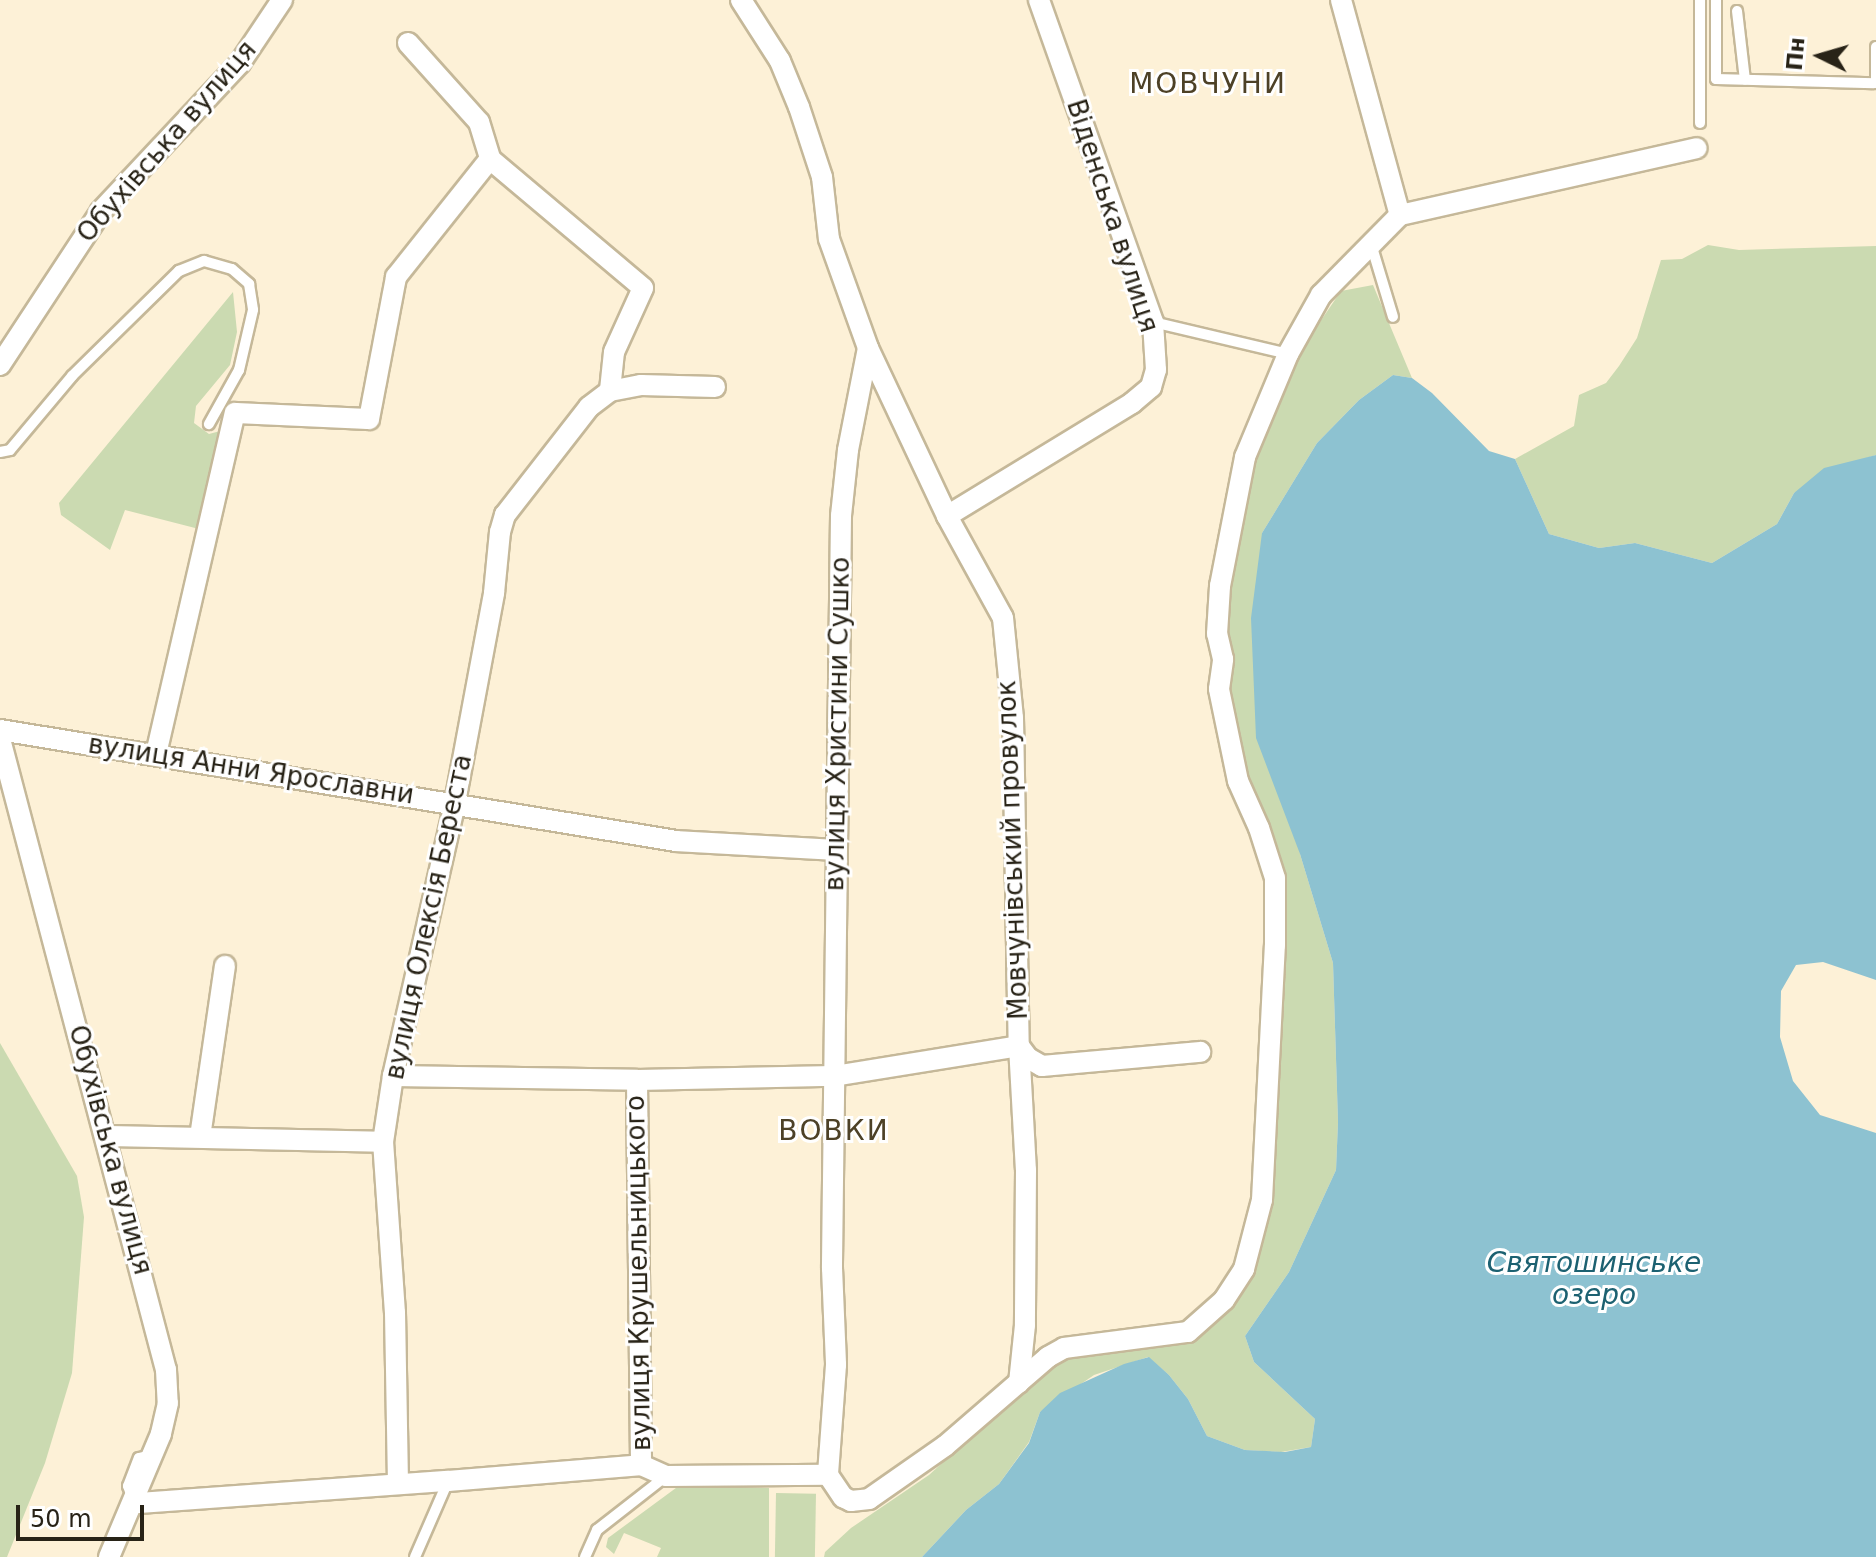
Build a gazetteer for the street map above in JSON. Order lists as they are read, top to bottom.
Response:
{
  "streets": {
    "street": [
      "Обухівська вулиця",
      "Віденська вулиця",
      "вулиця Христини Сушко",
      "вулиця Анни Ярославни",
      "Мовчунівський провулок",
      "вулиця Олексія Береста",
      "вулиця Крушельницького"
    ]
  },
  "crossings": [
    ["Віденська вулиця", "Мовчунівський провулок"],
    ["вулиця Христини Сушко", "вулиця Анни Ярославни"],
    ["вулиця Христини Сушко", "Мовчунівський провулок"],
    ["вулиця Анни Ярославни", "вулиця Олексія Береста"]
  ],
  "districts": ["МОВЧУНИ", "ВОВКИ"],
  "water": ["Святошинське озеро"],
  "scale_bar": "50 m",
  "north": "left"
}
